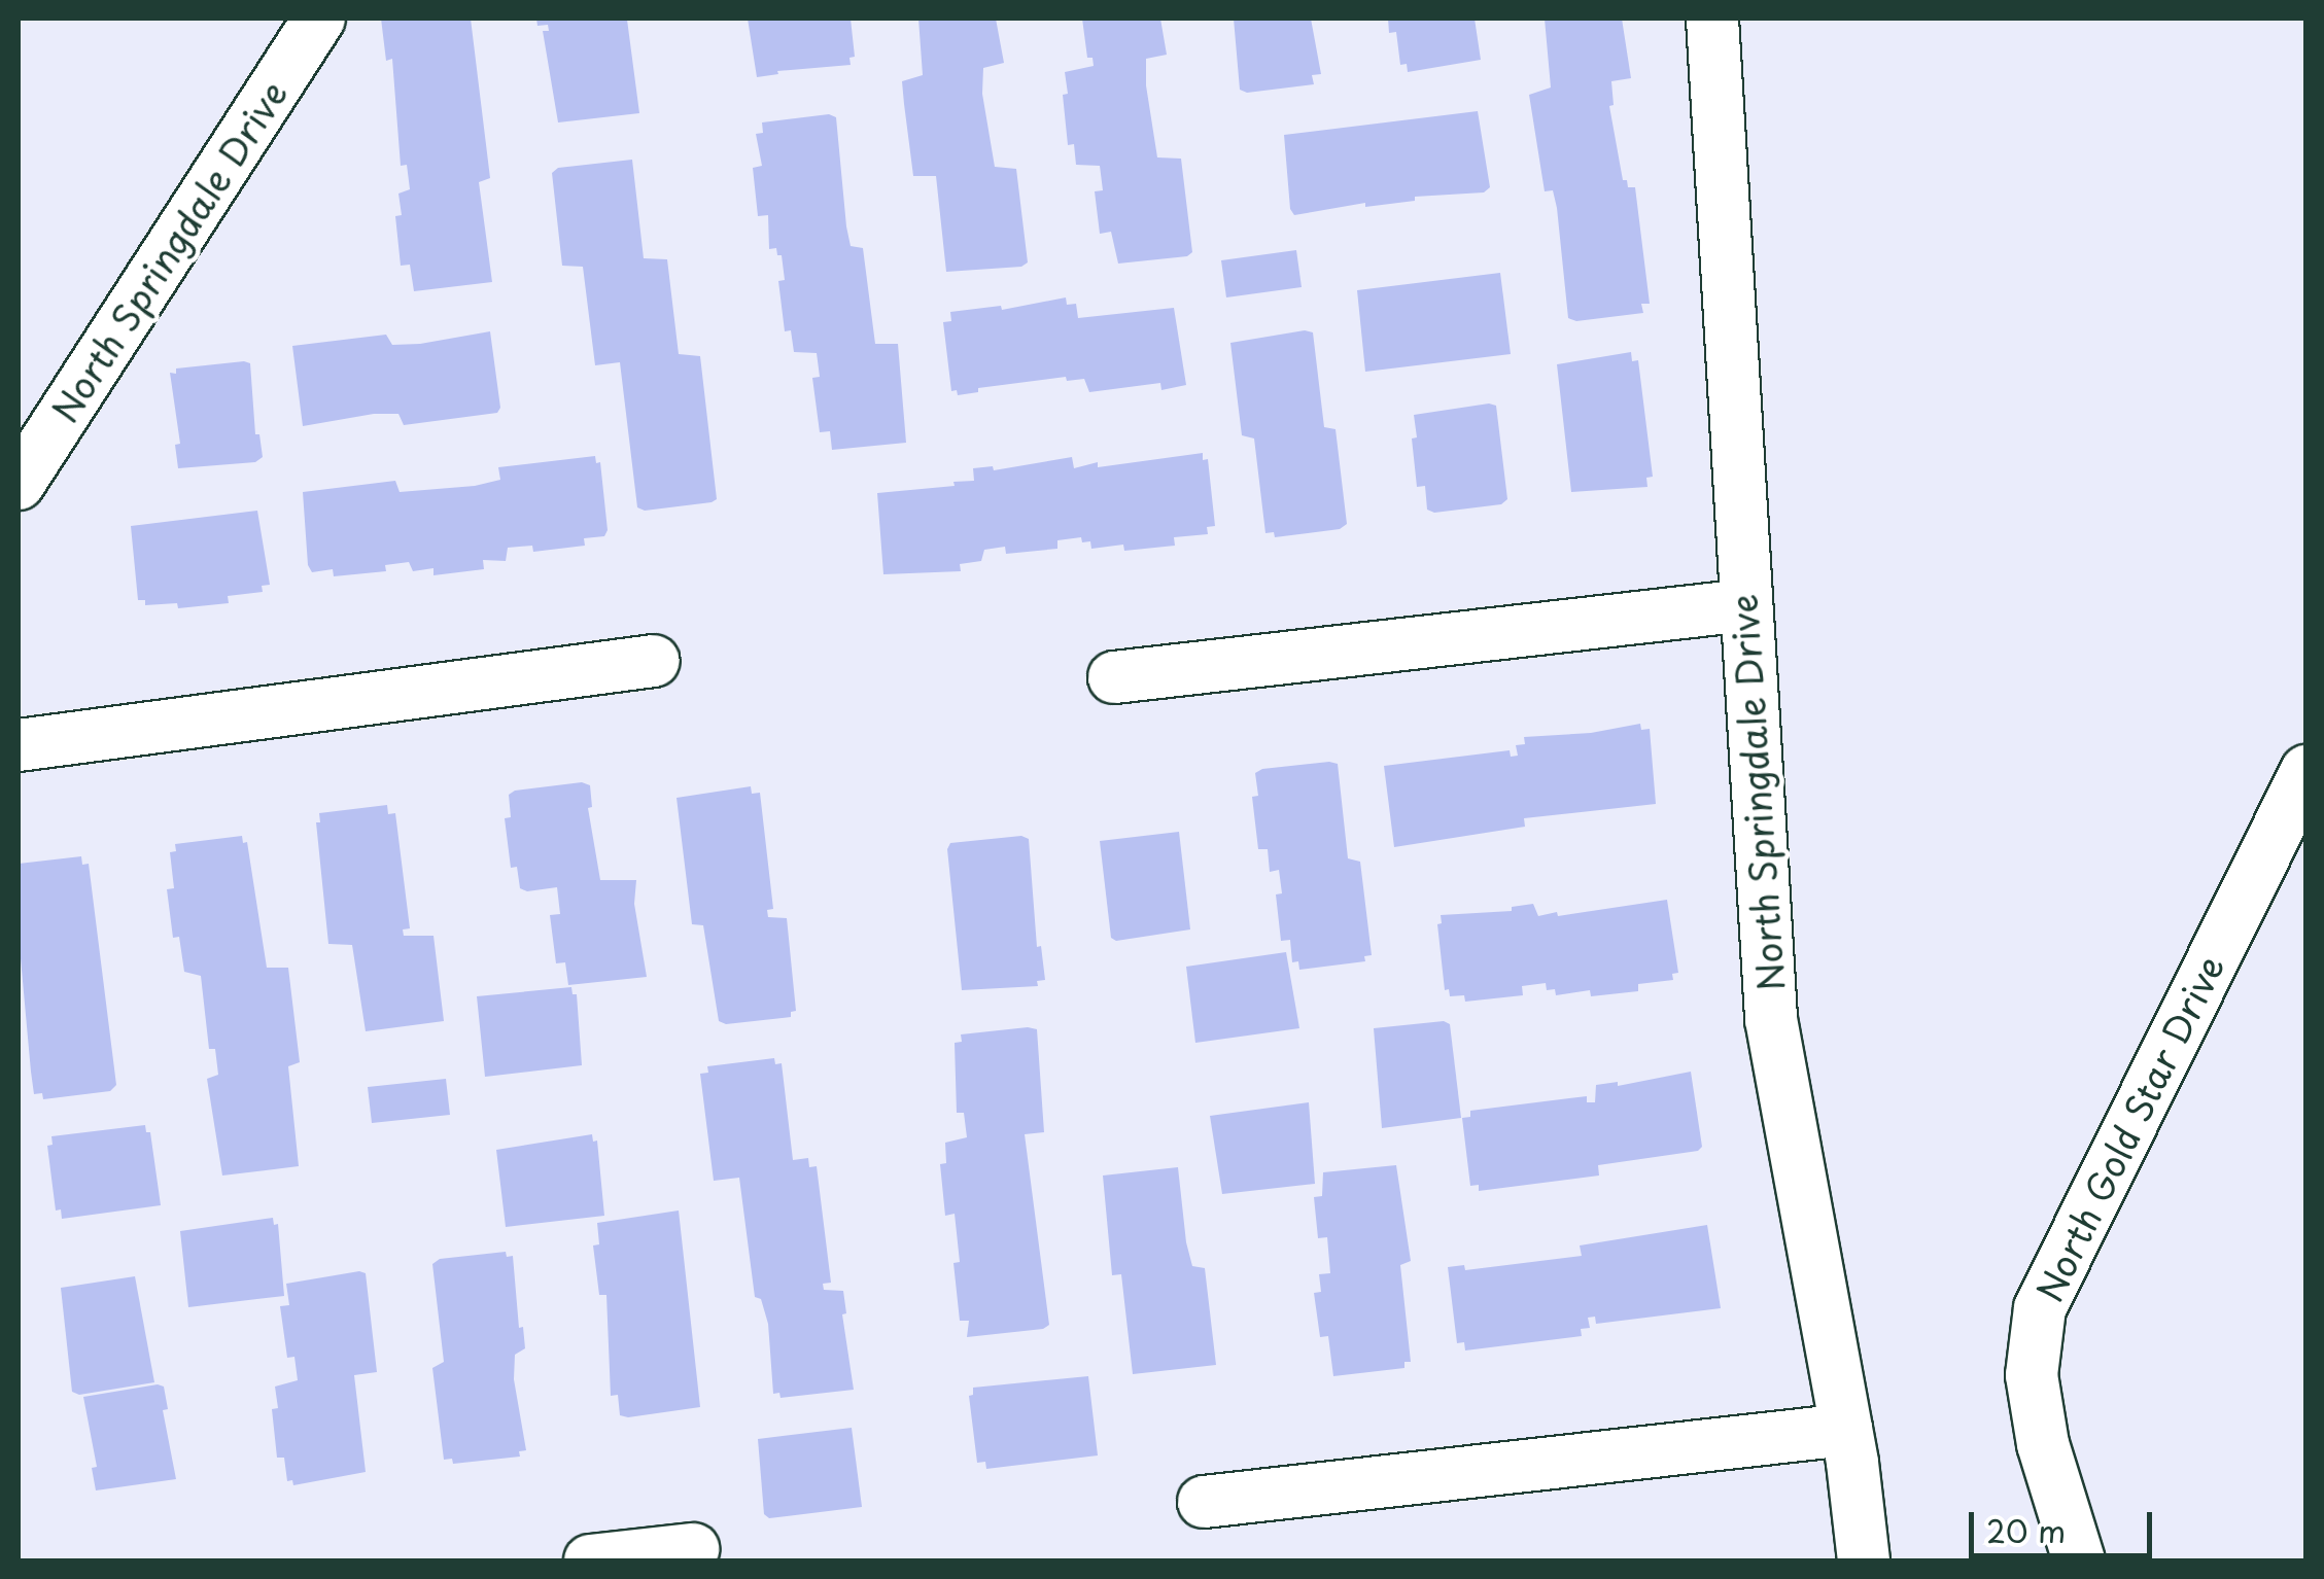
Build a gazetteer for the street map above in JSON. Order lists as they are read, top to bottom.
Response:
{
  "streets": {
    "street": ["North Springdale Drive", "North Gold Star Drive"]
  },
  "scale_bar": "20 m"
}
